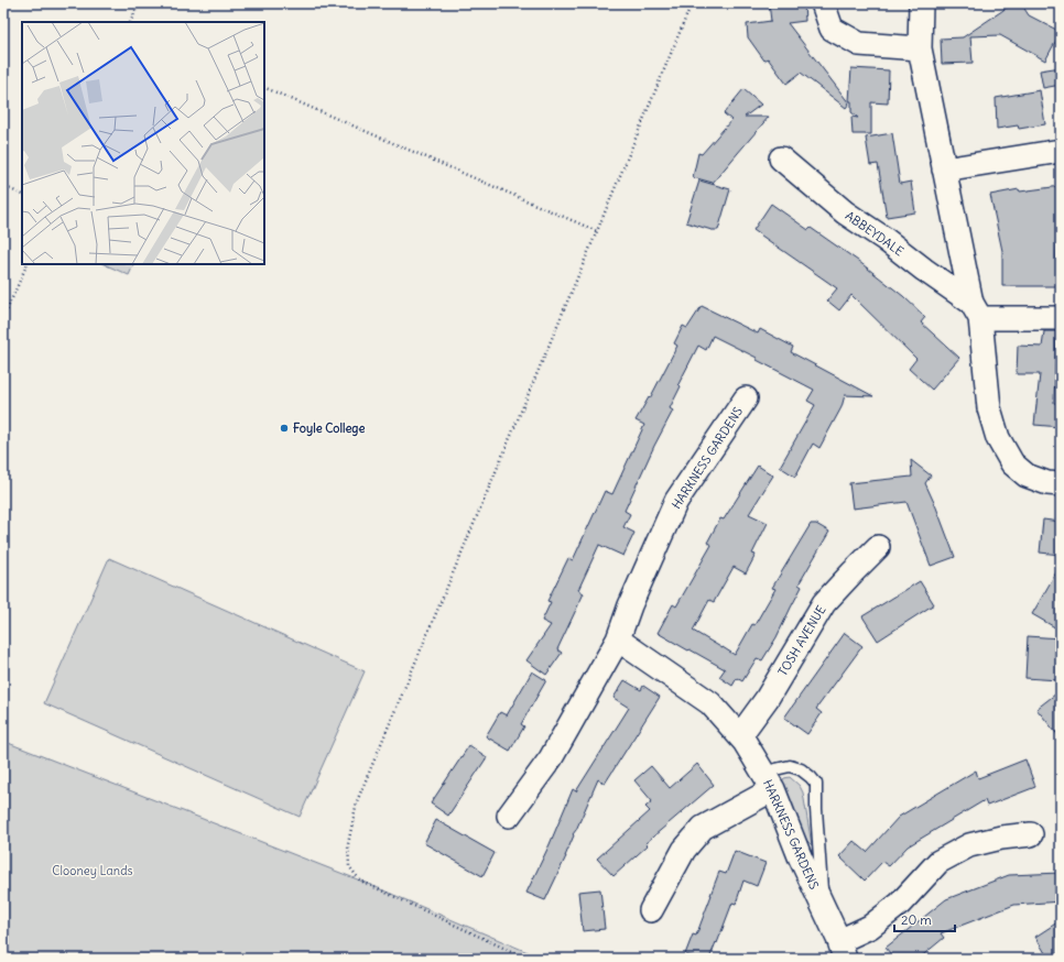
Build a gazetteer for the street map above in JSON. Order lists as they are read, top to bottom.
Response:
{
  "streets": {
    "street": ["ABBEYDALE", "HARKNESS GARDENS", "TOSH AVENUE"]
  },
  "crossings": [
    ["HARKNESS GARDENS", "TOSH AVENUE"]
  ],
  "parks": ["Clooney Lands"],
  "places": ["Foyle College"],
  "scale_bar": "20 m"
}
